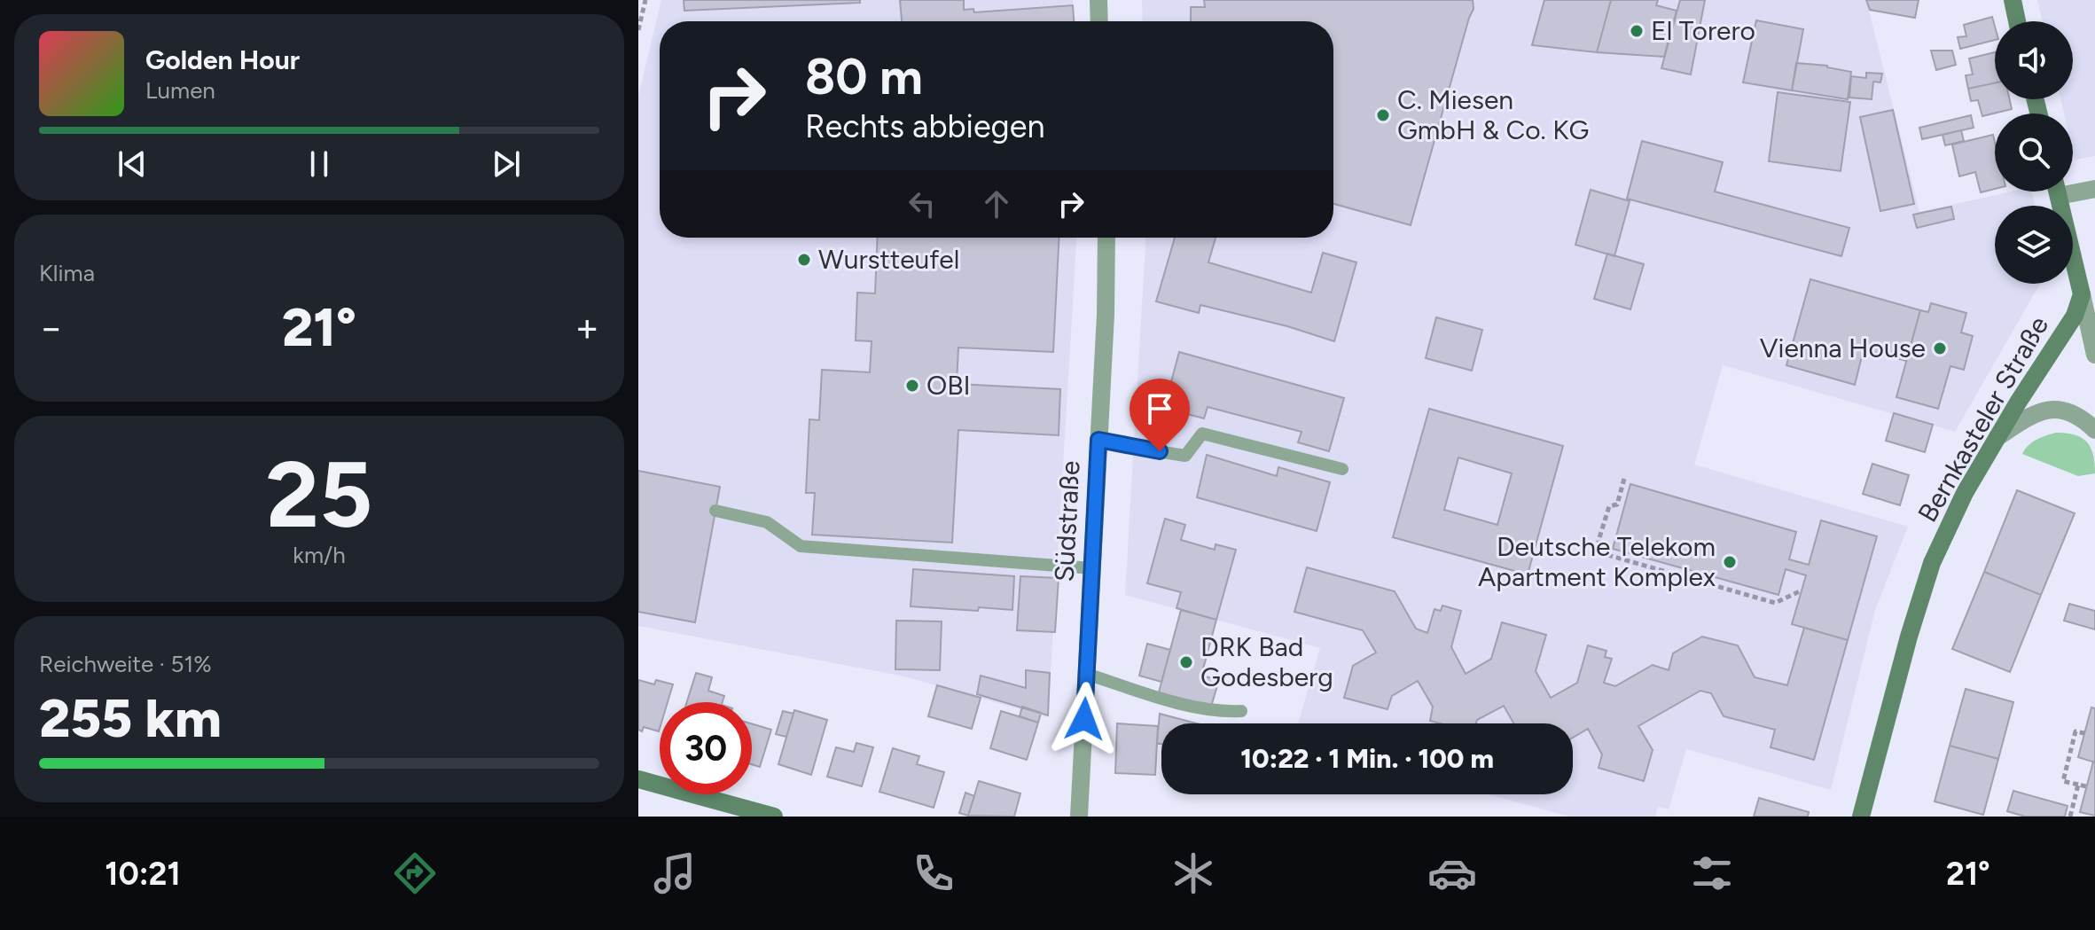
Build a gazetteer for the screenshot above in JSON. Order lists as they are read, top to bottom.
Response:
{
  "streets": {
    "street": ["Bernkasteler Straße", "Südstraße"]
  },
  "places": [
    "El Torero",
    "C. Miesen GmbH & Co. KG",
    "Wurstteufel",
    "Vienna House",
    "OBI",
    "Deutsche Telekom Apartment Komplex",
    "DRK Bad Godesberg"
  ],
  "page": {
    "turn": ["80 m", "Rechts abbiegen"],
    "song": ["Golden Hour", "Lumen"],
    "tile": [
      "Klima",
      ["25", "km/h"],
      ["Reichweite · 51%", "255 km"]
    ],
    "heat": ["−", "21°", "+"],
    "limit": "30",
    "trip": "10:22 · 1 Min. · 100 m",
    "tabs": ["10:21", "21°"]
  }
}
